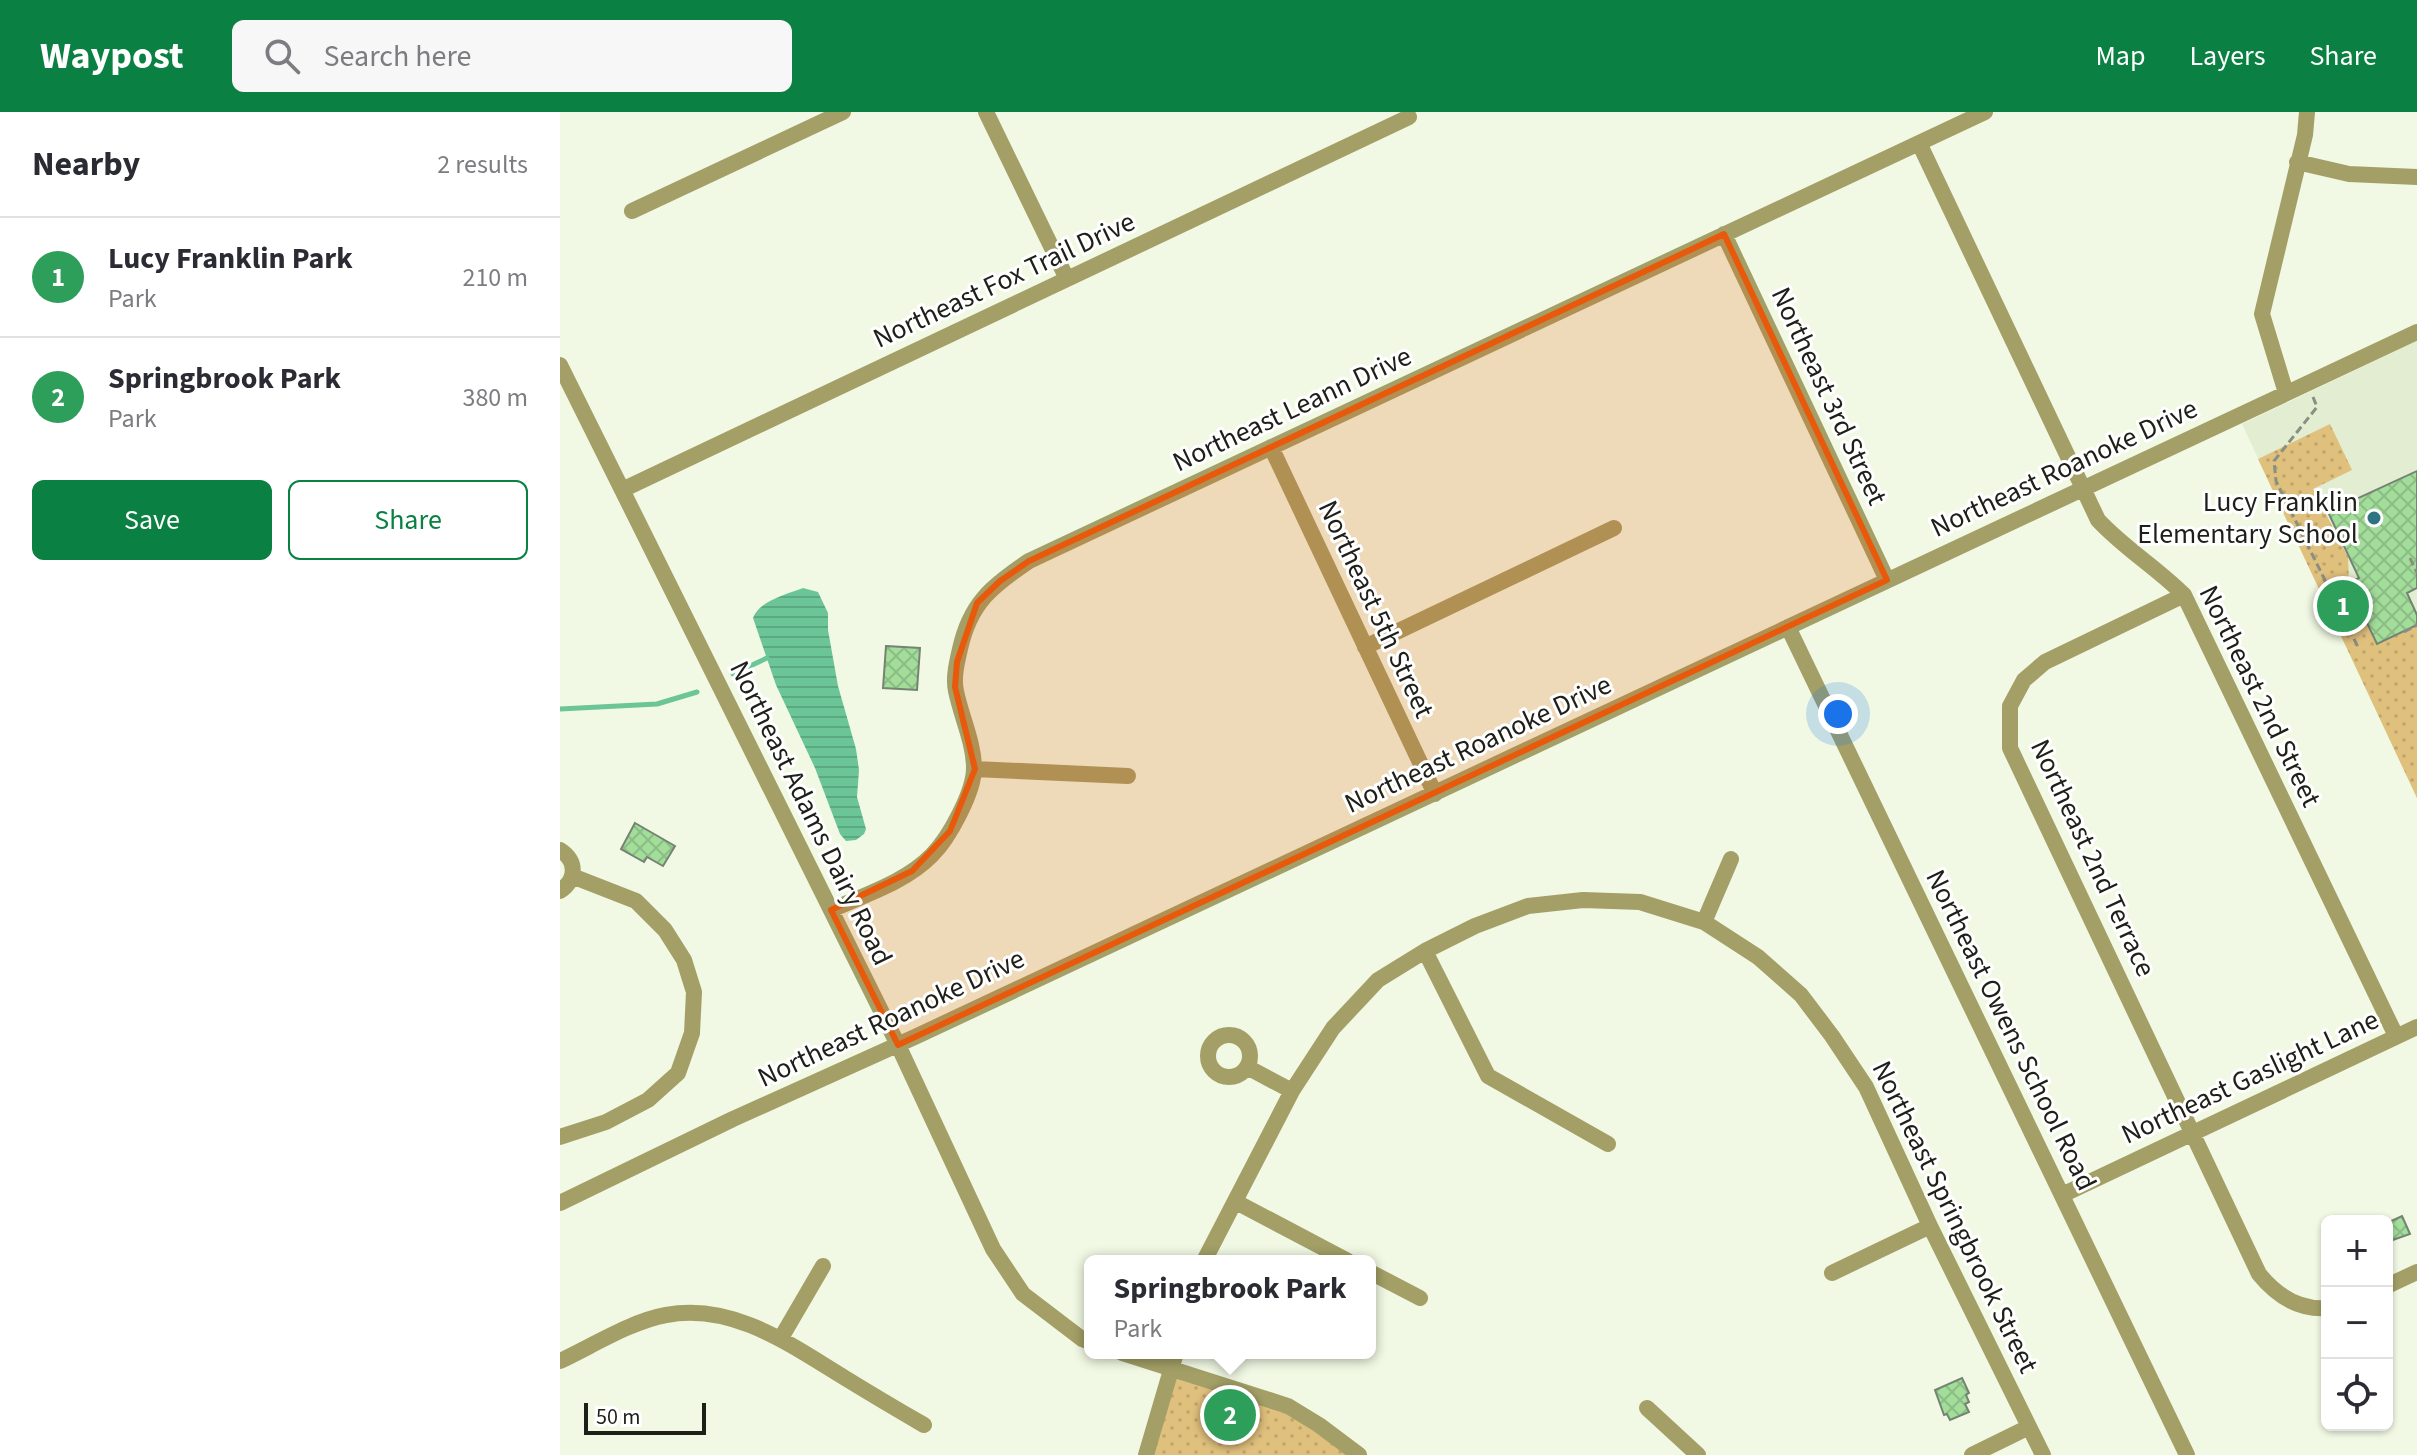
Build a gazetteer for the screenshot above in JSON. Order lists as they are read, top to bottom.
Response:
{
  "streets": {
    "street": [
      "Northeast Fox Trail Drive",
      "Northeast 3rd Street",
      "Northeast Leann Drive",
      "Northeast Roanoke Drive",
      "Northeast 5th Street",
      "Northeast 2nd Street",
      "Northeast Adams Dairy Road",
      "Northeast 2nd Terrace",
      "Northeast Owens School Road",
      "Northeast Gaslight Lane",
      "Northeast Springbrook Street"
    ]
  },
  "crossings": [
    ["Northeast Fox Trail Drive", "Northeast Adams Dairy Road"],
    ["Northeast 3rd Street", "Northeast Leann Drive"],
    ["Northeast 3rd Street", "Northeast Roanoke Drive"],
    ["Northeast Leann Drive", "Northeast 5th Street"],
    ["Northeast Leann Drive", "Northeast 2nd Street"],
    ["Northeast Roanoke Drive", "Northeast 5th Street"],
    ["Northeast Roanoke Drive", "Northeast 2nd Street"],
    ["Northeast Roanoke Drive", "Northeast Adams Dairy Road"],
    ["Northeast Roanoke Drive", "Northeast Owens School Road"],
    ["Northeast 2nd Street", "Northeast 2nd Terrace"],
    ["Northeast 2nd Street", "Northeast Gaslight Lane"],
    ["Northeast 2nd Terrace", "Northeast Gaslight Lane"],
    ["Northeast Owens School Road", "Northeast Gaslight Lane"]
  ],
  "places": ["Lucy Franklin Elementary School"],
  "scale_bar": "50 m",
  "page": {
    "header": "Waypost",
    "search": "Search here",
    "nav": ["Map", "Layers", "Share"],
    "heading": ["Nearby", "2 results"],
    "list": [
      {
        "mark": "1",
        "name": "Lucy Franklin Park",
        "note": "Park",
        "value": "210 m"
      },
      {
        "mark": "2",
        "name": "Springbrook Park",
        "note": "Park",
        "value": "380 m"
      }
    ],
    "buttons": ["Save", "Share"],
    "pins": ["1", "2"],
    "map_buttons": ["+", "−"],
    "popup": ["Springbrook Park", "Park"],
    "scale": "50 m"
  }
}
